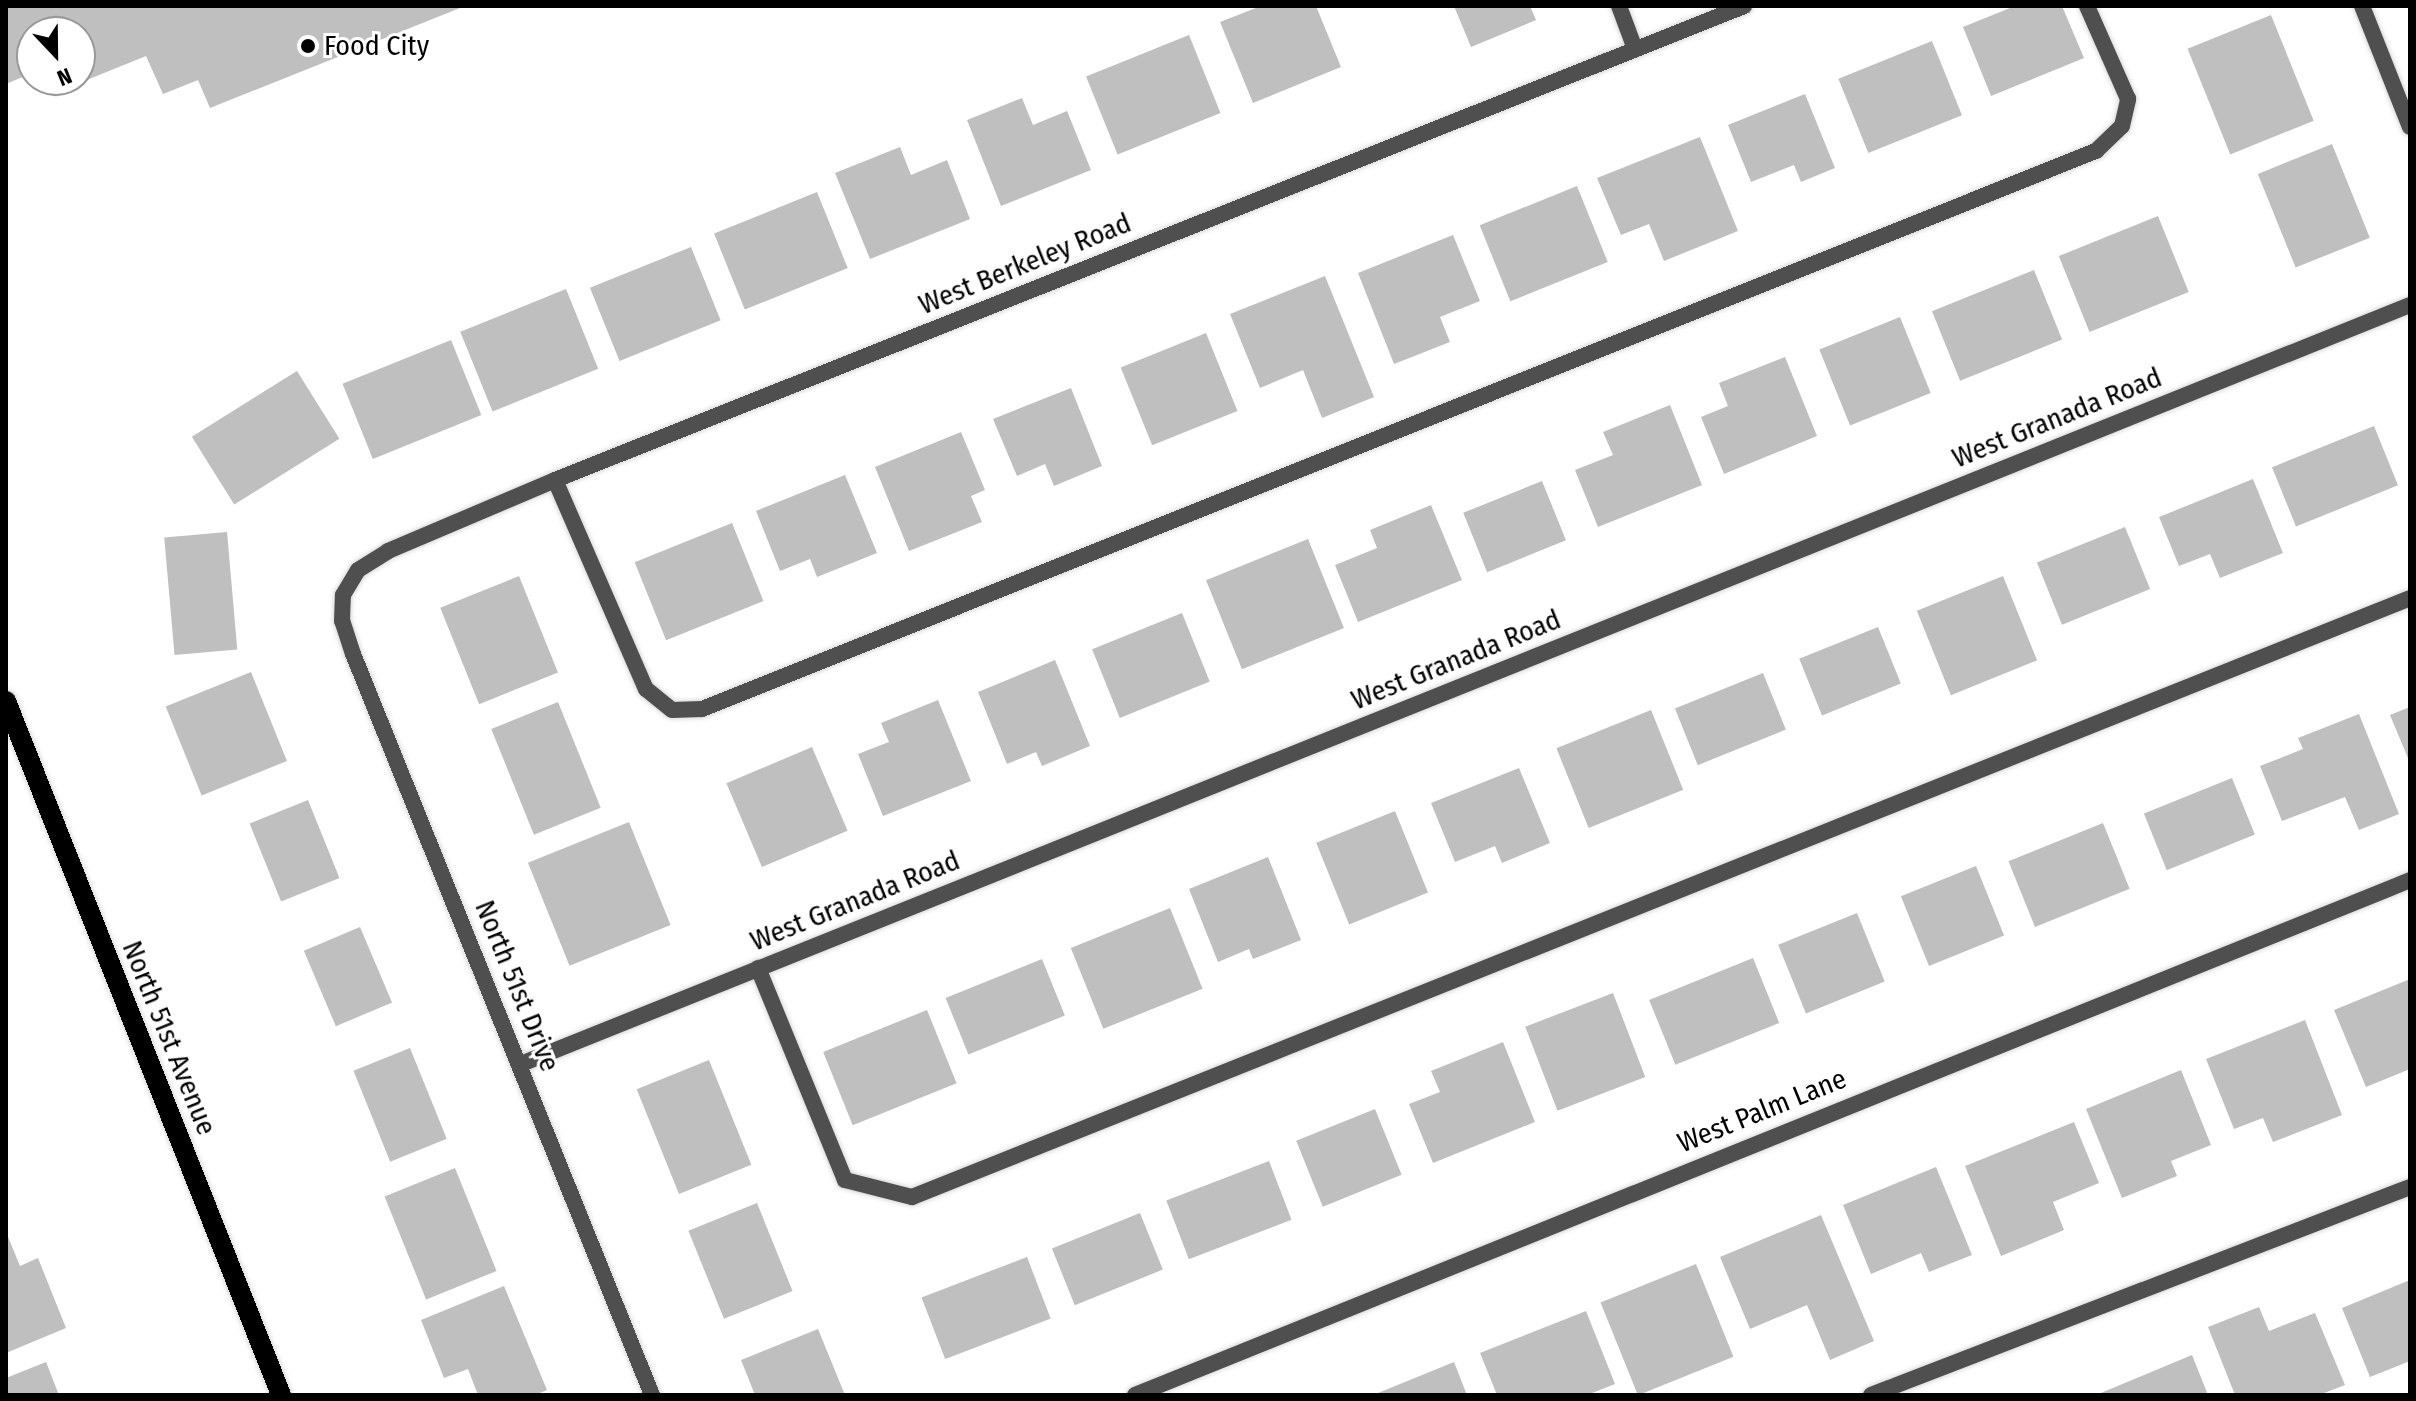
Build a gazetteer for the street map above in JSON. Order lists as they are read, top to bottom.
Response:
{
  "streets": {
    "main road": ["North 51st Avenue"],
    "street": [
      "West Berkeley Road",
      "West Granada Road",
      "North 51st Drive",
      "West Palm Lane"
    ]
  },
  "crossings": [
    ["West Berkeley Road", "North 51st Drive"],
    ["West Granada Road", "North 51st Drive"]
  ],
  "places": ["Food City"],
  "north": "bottom"
}
